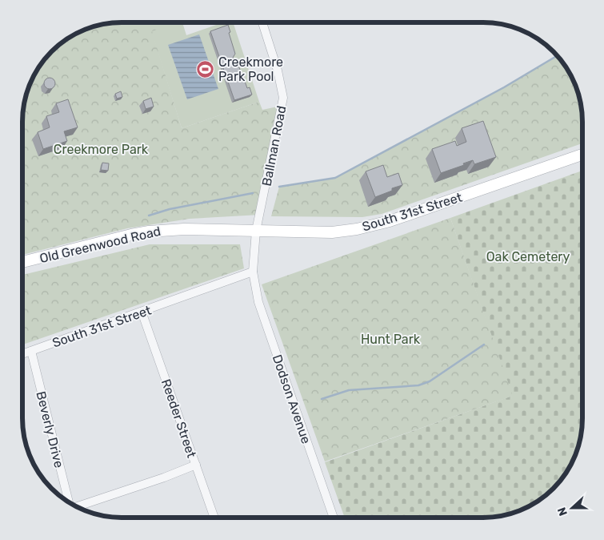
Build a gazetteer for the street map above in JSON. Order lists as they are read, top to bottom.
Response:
{
  "streets": {
    "main road": ["South 31st Street", "Old Greenwood Road"],
    "street": [
      "Ballman Road",
      "Dodson Avenue",
      "Reeder Street",
      "Beverly Drive"
    ]
  },
  "crossings": [
    ["Ballman Road", "South 31st Street"],
    ["Ballman Road", "Old Greenwood Road"],
    ["South 31st Street", "Old Greenwood Road"],
    ["South 31st Street", "Dodson Avenue"],
    ["South 31st Street", "Reeder Street"],
    ["South 31st Street", "Beverly Drive"]
  ],
  "parks": ["Creekmore Park", "Oak Cemetery", "Hunt Park"],
  "places": {
    "sports": ["Creekmore Park Pool"]
  },
  "north": "left"
}
